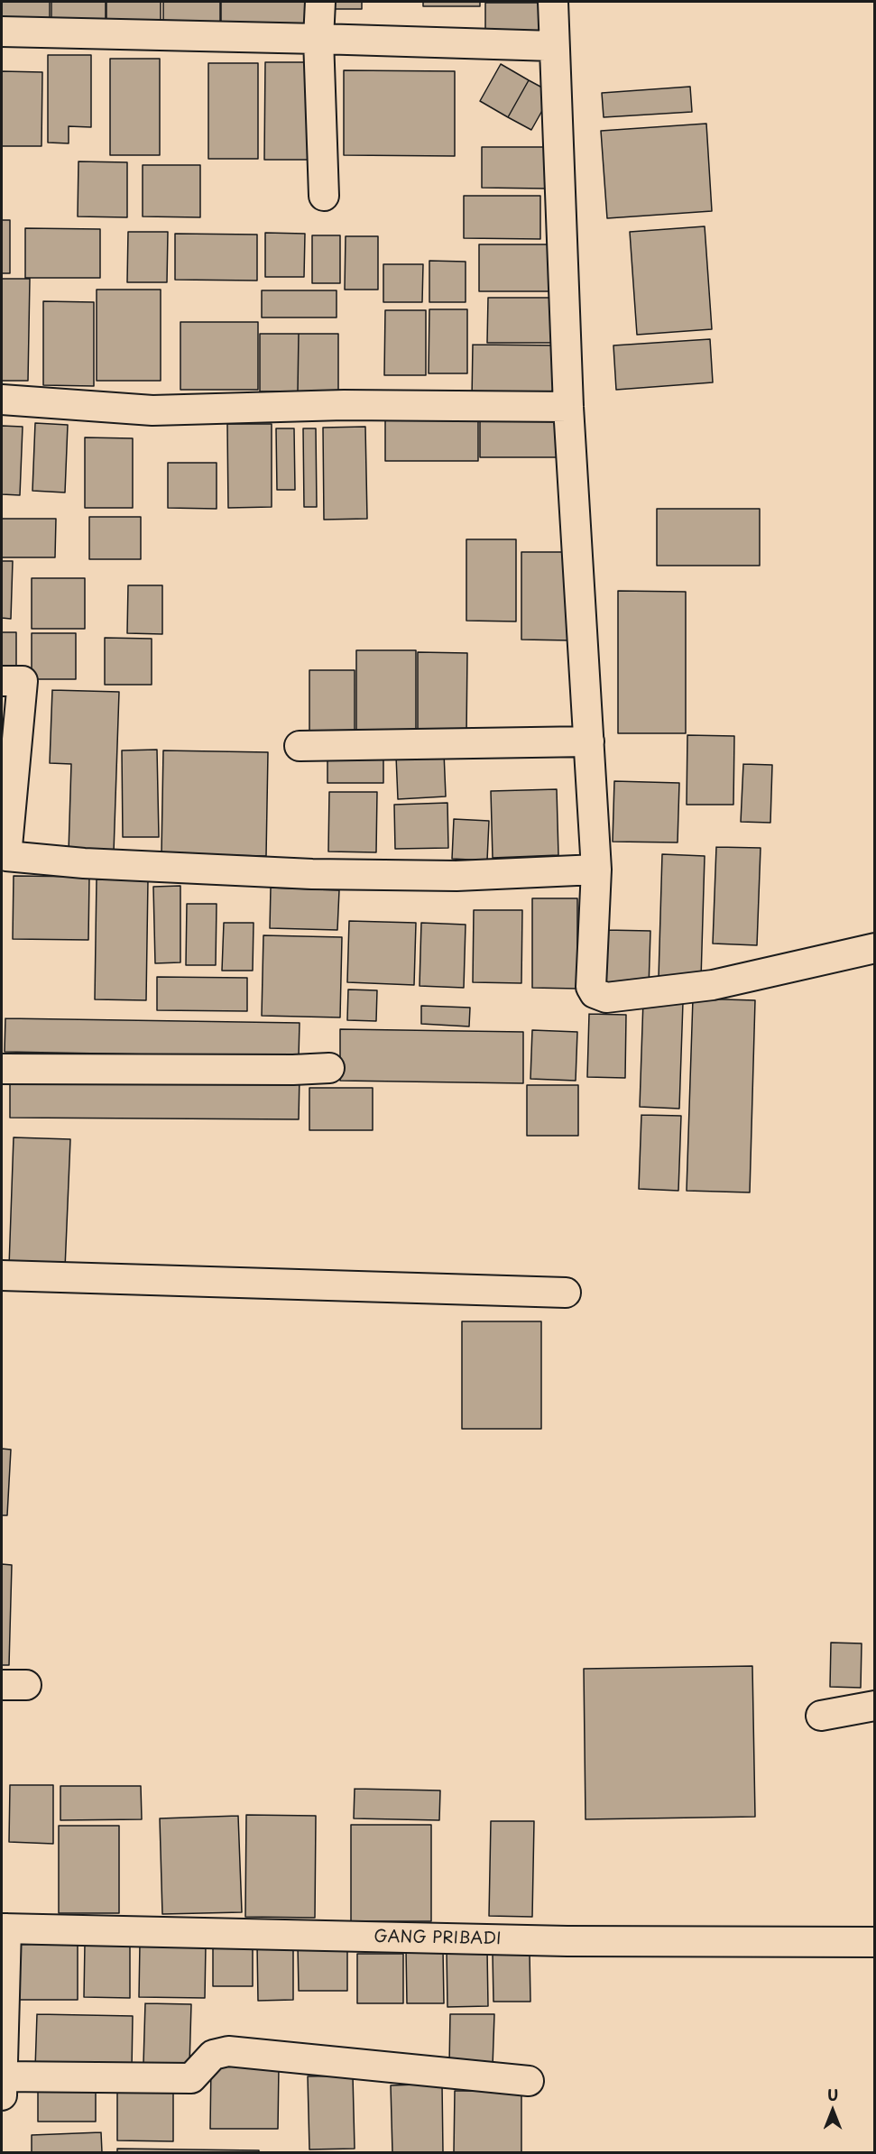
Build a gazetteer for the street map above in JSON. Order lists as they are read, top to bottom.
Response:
{
  "streets": {
    "street": ["GANG PRIBADI"]
  },
  "north": "top"
}
